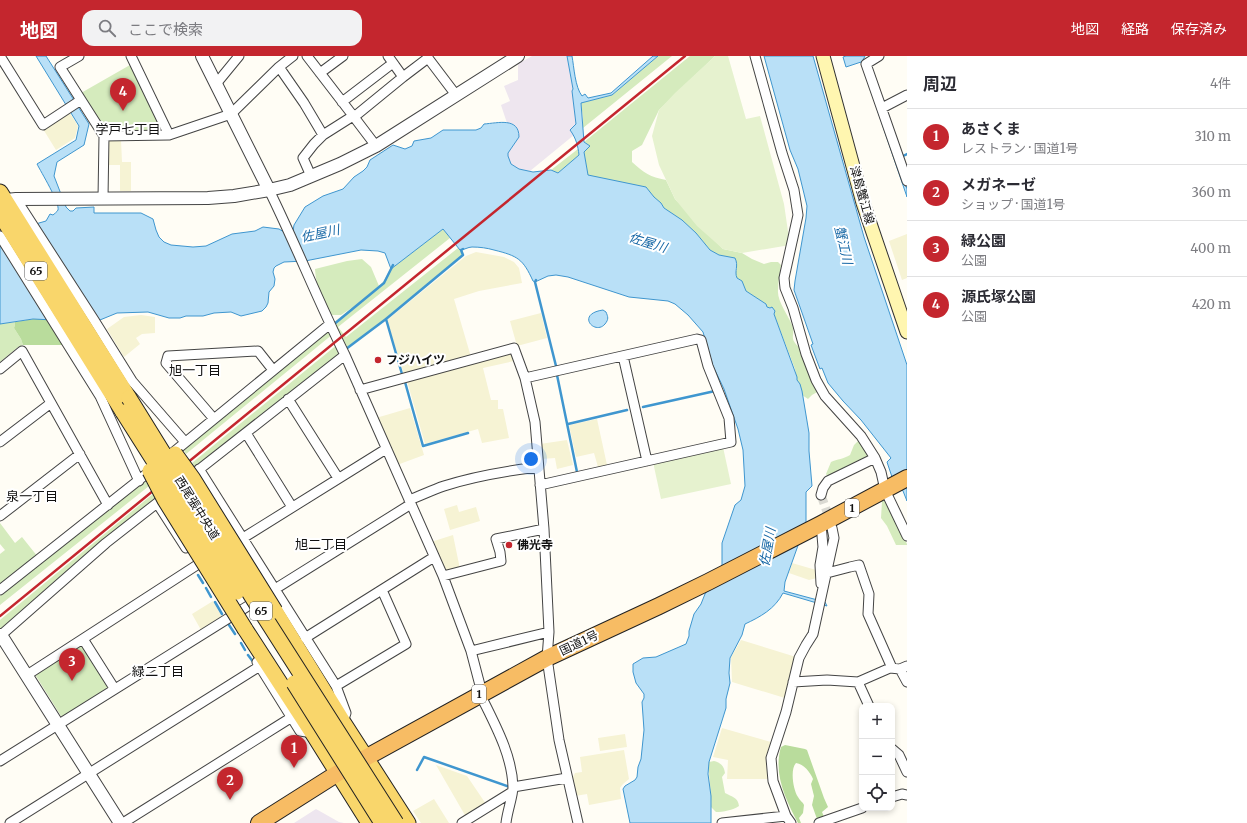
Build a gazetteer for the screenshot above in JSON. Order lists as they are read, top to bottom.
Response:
{
  "streets": {
    "highway": ["1", "国道1号"],
    "main road": ["津島蟹江線", "65", "西尾張中央道"]
  },
  "crossings": [
    ["65", "西尾張中央道"],
    ["65", "国道1号"]
  ],
  "districts": [
    "学戸七丁目",
    "旭一丁目",
    "泉一丁目",
    "旭二丁目",
    "緑二丁目"
  ],
  "water": ["佐屋川", "蟹江川"],
  "places": ["フジハイツ", "佛光寺"],
  "page": {
    "header": "地図",
    "search": "ここで検索",
    "nav": ["地図", "経路", "保存済み"],
    "heading": ["周辺", "4件"],
    "pins": [
      "4",
      "3",
      "1",
      "2"
    ],
    "list": [
      {
        "mark": "1",
        "name": "あさくま",
        "note": "レストラン · 国道1号",
        "value": "310 m"
      },
      {
        "mark": "2",
        "name": "メガネーゼ",
        "note": "ショップ · 国道1号",
        "value": "360 m"
      },
      {
        "mark": "3",
        "name": "緑公園",
        "note": "公園",
        "value": "400 m"
      },
      {
        "mark": "4",
        "name": "源氏塚公園",
        "note": "公園",
        "value": "420 m"
      }
    ],
    "map_buttons": ["+", "−"]
  }
}
